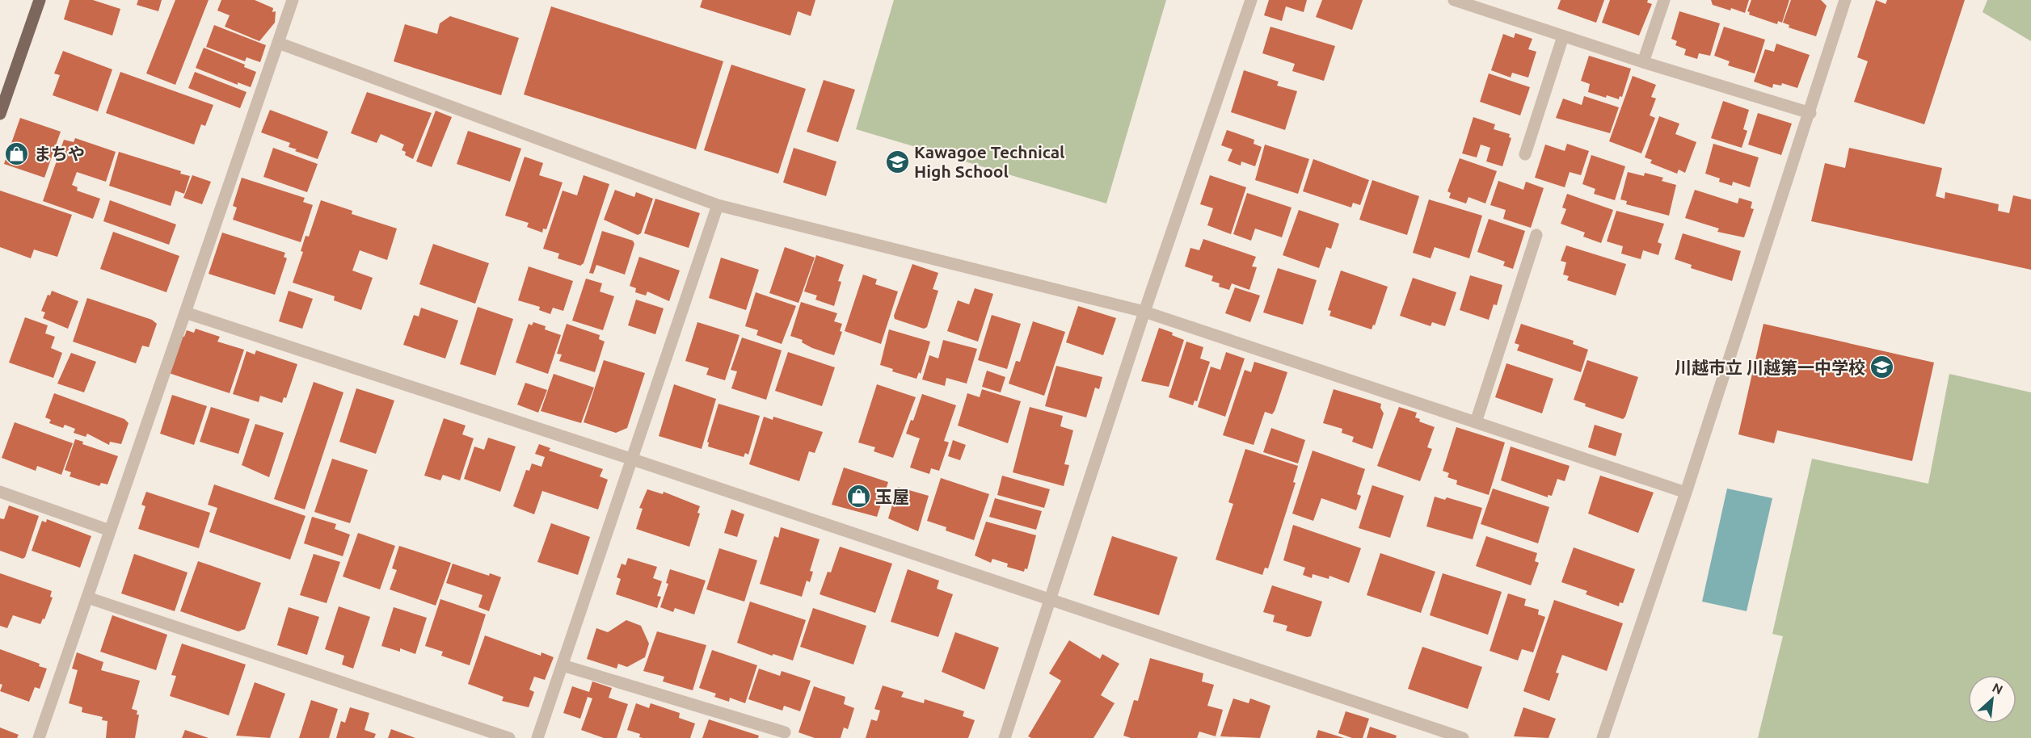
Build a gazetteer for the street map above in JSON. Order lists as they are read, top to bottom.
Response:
{
  "places": {
    "shop": ["まちや", "玉屋"],
    "school or university": ["Kawagoe Technical High School", "川越市立 川越第一中学校"]
  },
  "north": "top right"
}
